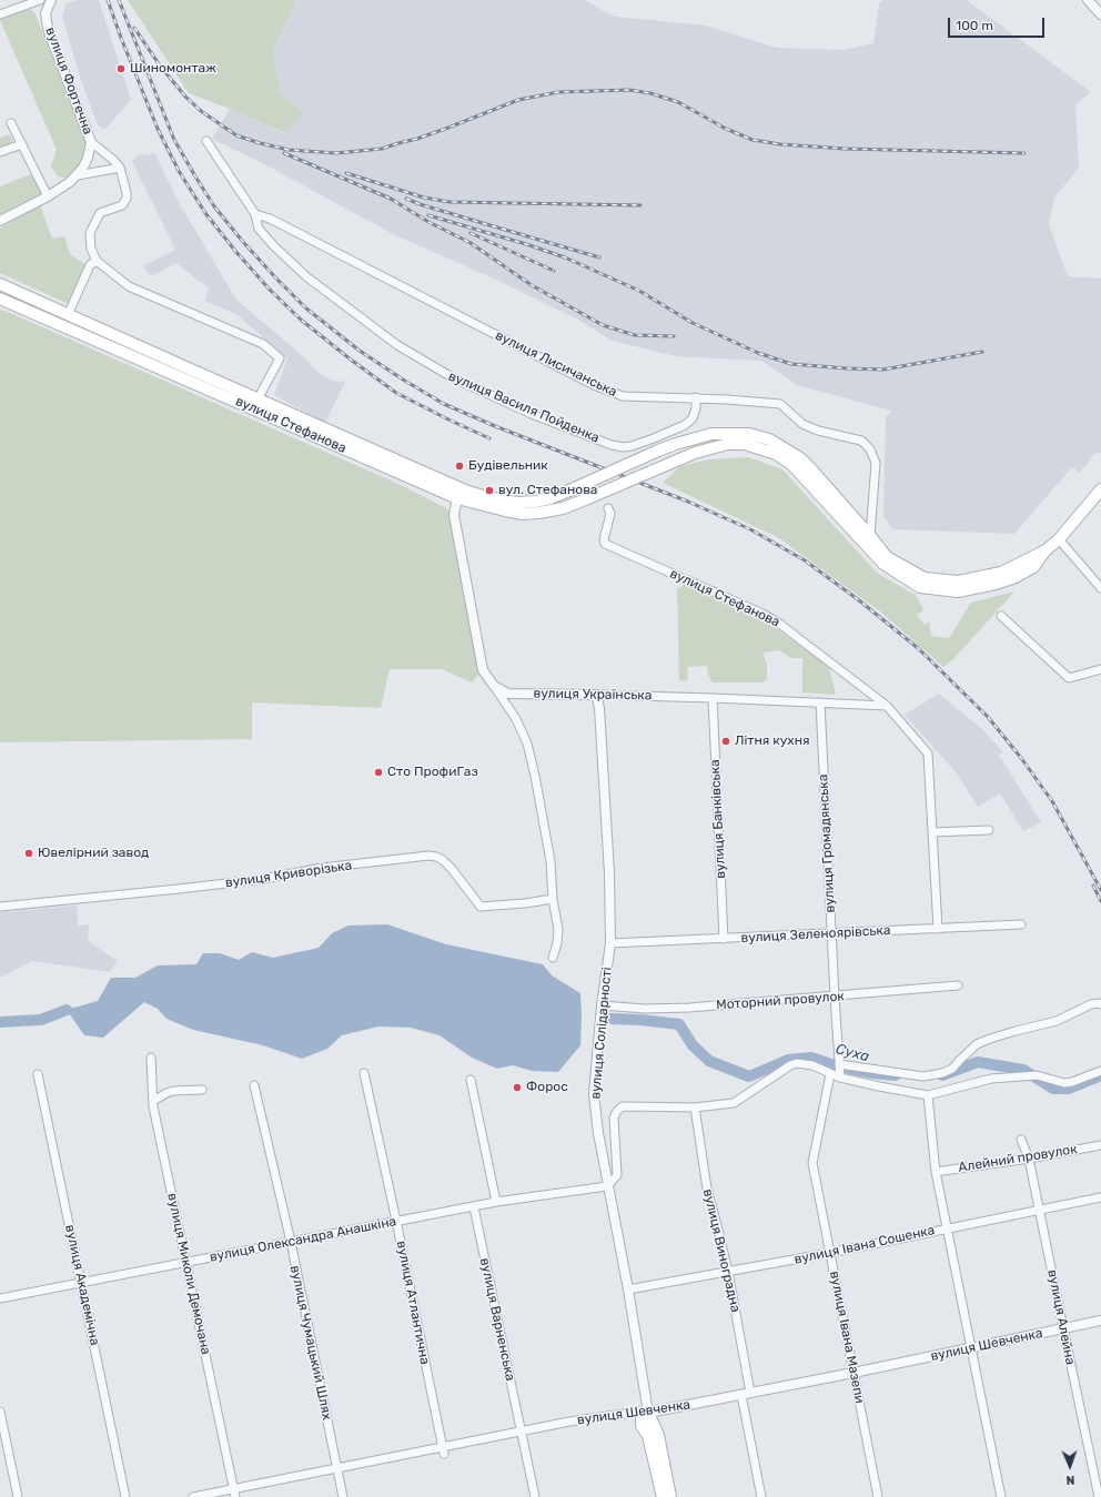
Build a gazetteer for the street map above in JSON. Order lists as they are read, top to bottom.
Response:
{
  "streets": {
    "main road": ["вулиця Стефанова", "вулиця Солідарності"],
    "street": [
      "вулиця Фортечна",
      "вулиця Лисичанська",
      "вулиця Василя Пойденка",
      "вулиця Українська",
      "вулиця Банківська",
      "вулиця Громадянська",
      "вулиця Криворізька",
      "вулиця Зеленоярівська",
      "Моторний провулок",
      "Алейний провулок",
      "вулиця Олександра Анашкіна",
      "вулиця Івана Сошенка",
      "вулиця Виноградна",
      "вулиця Миколи Демочана",
      "вулиця Академічна",
      "вулиця Атлантична",
      "вулиця Алейна",
      "вулиця Варненська",
      "вулиця Івана Мазепи",
      "вулиця Чумацький Шлях",
      "вулиця Шевченка"
    ]
  },
  "crossings": [
    ["вулиця Лисичанська", "вулиця Василя Пойденка"],
    ["вулиця Лисичанська", "вулиця Стефанова"],
    ["вулиця Стефанова", "вулиця Українська"],
    ["вулиця Українська", "вулиця Банківська"],
    ["вулиця Українська", "вулиця Громадянська"],
    ["вулиця Українська", "вулиця Солідарності"],
    ["вулиця Банківська", "вулиця Зеленоярівська"],
    ["вулиця Громадянська", "вулиця Зеленоярівська"],
    ["вулиця Громадянська", "Моторний провулок"],
    ["вулиця Зеленоярівська", "вулиця Солідарності"],
    ["Моторний провулок", "вулиця Солідарності"],
    ["вулиця Солідарності", "вулиця Олександра Анашкіна"],
    ["вулиця Солідарності", "вулиця Івана Сошенка"],
    ["вулиця Солідарності", "вулиця Шевченка"],
    ["Алейний провулок", "вулиця Алейна"],
    ["вулиця Олександра Анашкіна", "вулиця Миколи Демочана"],
    ["вулиця Олександра Анашкіна", "вулиця Академічна"],
    ["вулиця Олександра Анашкіна", "вулиця Атлантична"],
    ["вулиця Олександра Анашкіна", "вулиця Варненська"],
    ["вулиця Олександра Анашкіна", "вулиця Чумацький Шлях"],
    ["вулиця Івана Сошенка", "вулиця Виноградна"],
    ["вулиця Івана Сошенка", "вулиця Алейна"],
    ["вулиця Івана Сошенка", "вулиця Івана Мазепи"],
    ["вулиця Виноградна", "вулиця Шевченка"],
    ["вулиця Миколи Демочана", "вулиця Шевченка"],
    ["вулиця Атлантична", "вулиця Шевченка"],
    ["вулиця Алейна", "вулиця Шевченка"],
    ["вулиця Варненська", "вулиця Шевченка"],
    ["вулиця Івана Мазепи", "вулиця Шевченка"],
    ["вулиця Чумацький Шлях", "вулиця Шевченка"]
  ],
  "water": ["Суха"],
  "places": [
    "Шиномонтаж",
    "Будівельник",
    "вул. Стефанова",
    "Літня кухня",
    "Сто ПрофиГаз",
    "Ювелірний завод",
    "Форос"
  ],
  "scale_bar": "100 m",
  "north": "bottom"
}
